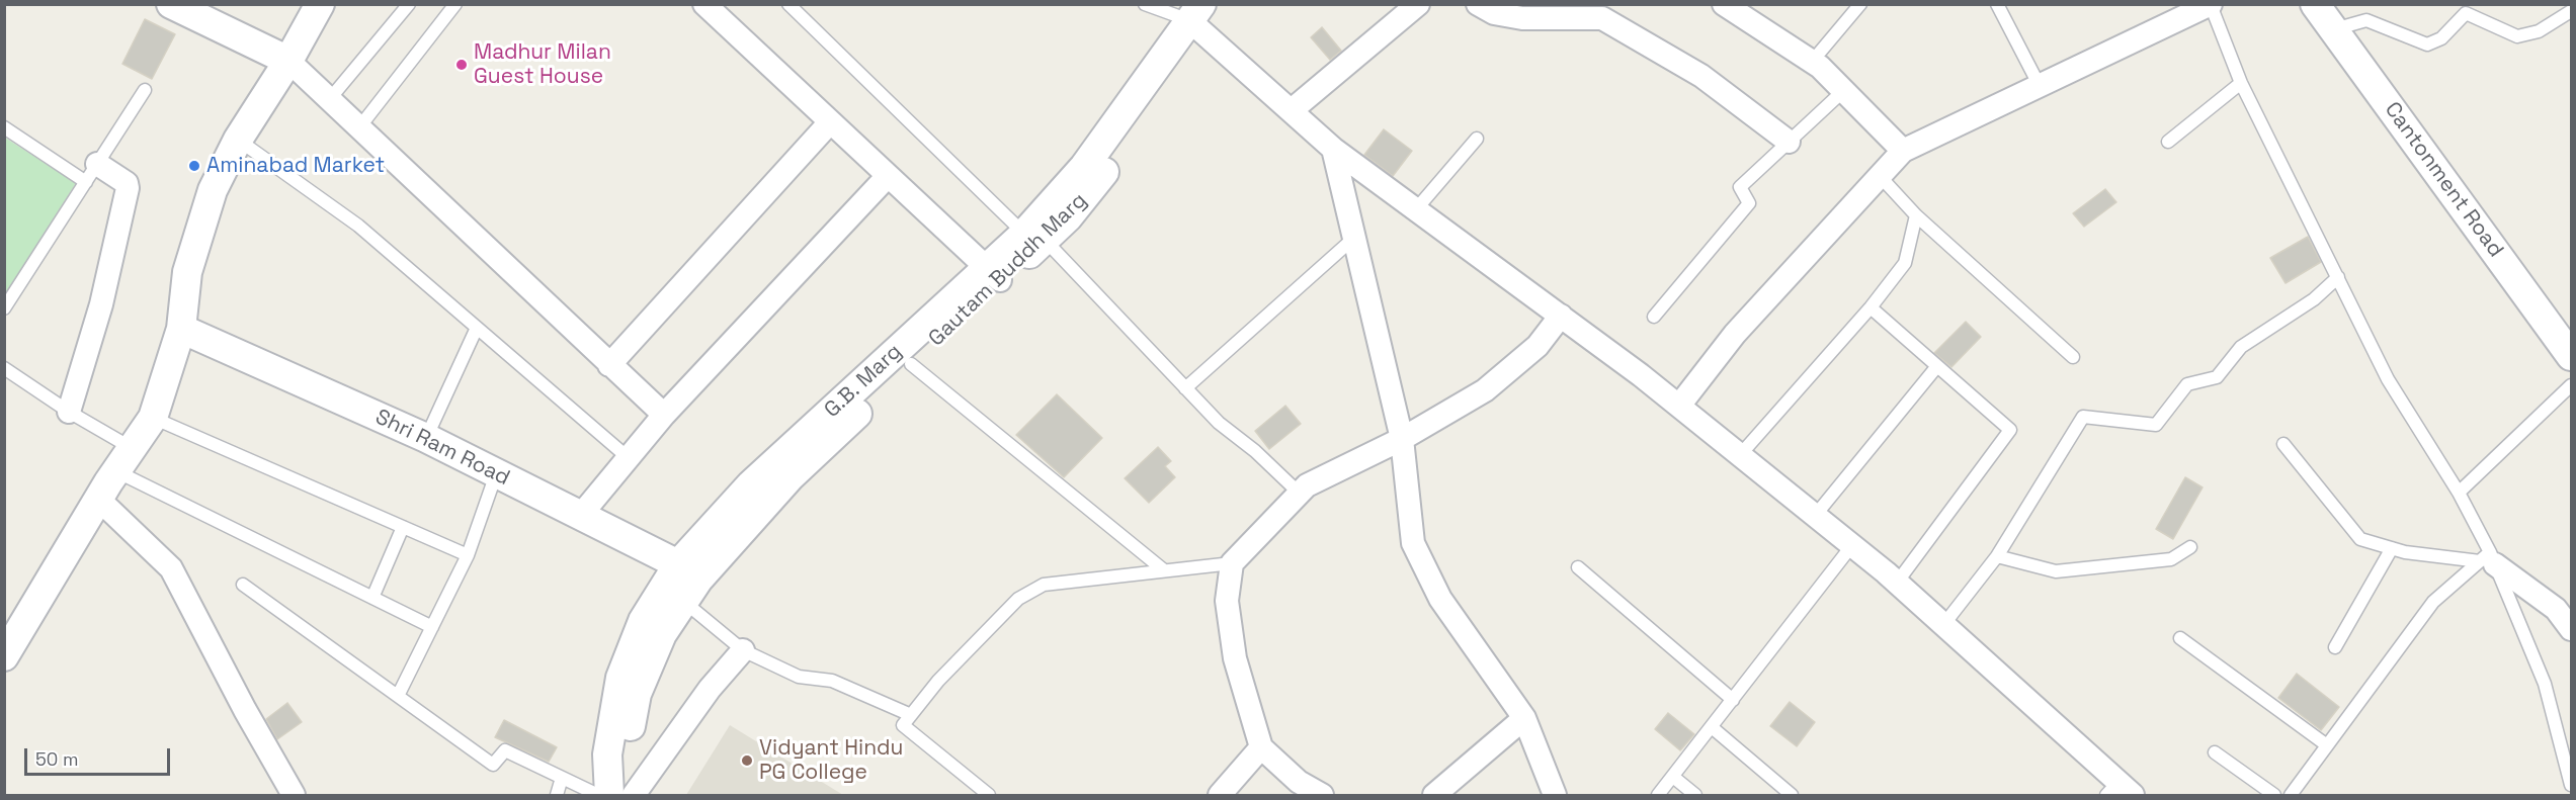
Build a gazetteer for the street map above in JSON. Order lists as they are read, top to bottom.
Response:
{
  "streets": {
    "street": [
      "Cantonment Road",
      "Gautam Buddh Marg",
      "G.B. Marg",
      "Shri Ram Road"
    ]
  },
  "crossings": [
    ["Gautam Buddh Marg", "G.B. Marg"],
    ["Gautam Buddh Marg", "Shri Ram Road"],
    ["G.B. Marg", "Shri Ram Road"]
  ],
  "places": ["Madhur Milan Guest House", "Aminabad Market", "Vidyant Hindu PG College"],
  "scale_bar": "50 m"
}
